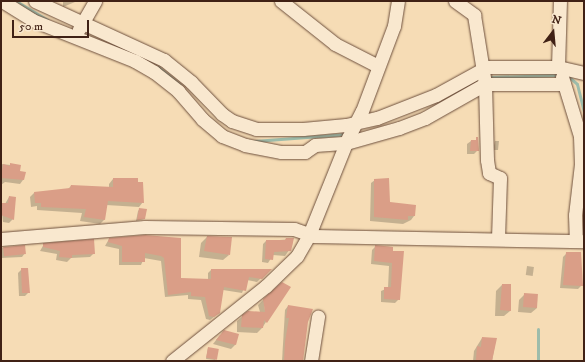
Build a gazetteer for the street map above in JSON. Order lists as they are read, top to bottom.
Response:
{
  "scale_bar": "50 m",
  "north": "top"
}
